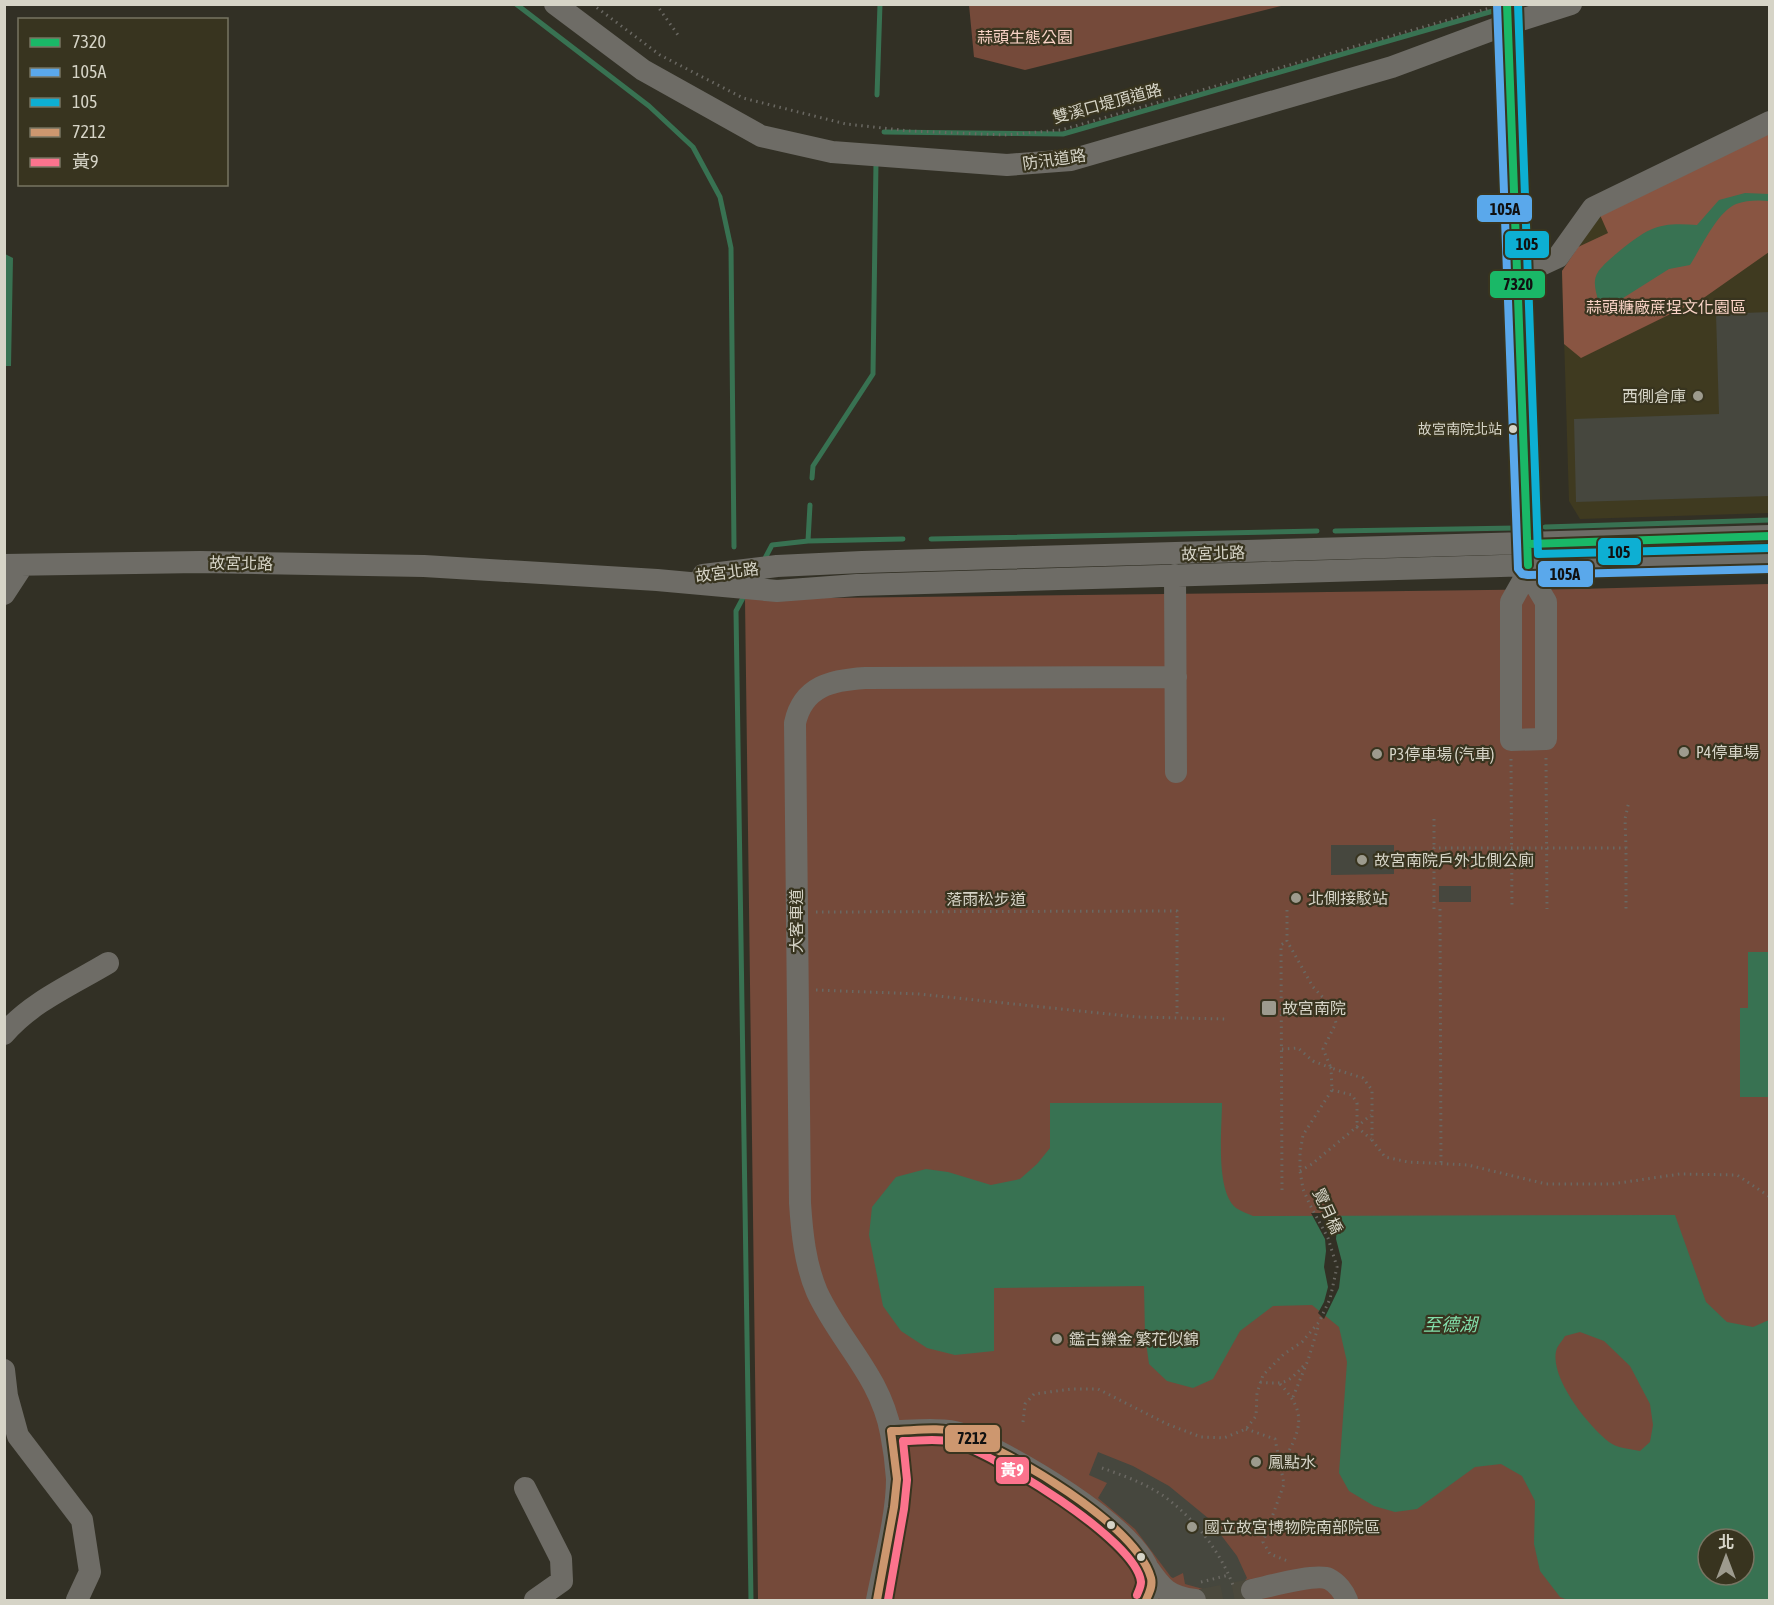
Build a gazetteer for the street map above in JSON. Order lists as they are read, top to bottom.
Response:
{
  "streets": {
    "street": ["防汛道路", "故宮北路", "大客車道"],
    "path": ["雙溪口堤頂道路", "落雨松步道", "覽月橋"]
  },
  "crossings": [
    ["雙溪口堤頂道路", "防汛道路"],
    ["落雨松步道", "大客車道"]
  ],
  "water": ["至德湖"],
  "parks": ["蒜頭生態公園", "蒜頭糖廠蔗埕文化園區"],
  "places": {
    "other": [
      "西側倉庫",
      "故宮南院北站",
      "P4停車場",
      "P3停車場 (汽車)",
      "故宮南院戶外北側公廁",
      "北側接駁站",
      "鑑古鑠金 繁花似錦",
      "鳳點水",
      "國立故宮博物院南部院區"
    ],
    "transit": ["故宮南院"]
  },
  "lines": [
    "transit line 7320",
    "transit line 105A",
    "transit line 105",
    "transit line 7212",
    "transit line 黃9"
  ],
  "legend": [
    "7320",
    "105A",
    "105",
    "7212",
    "黃9"
  ],
  "north": "top"
}
